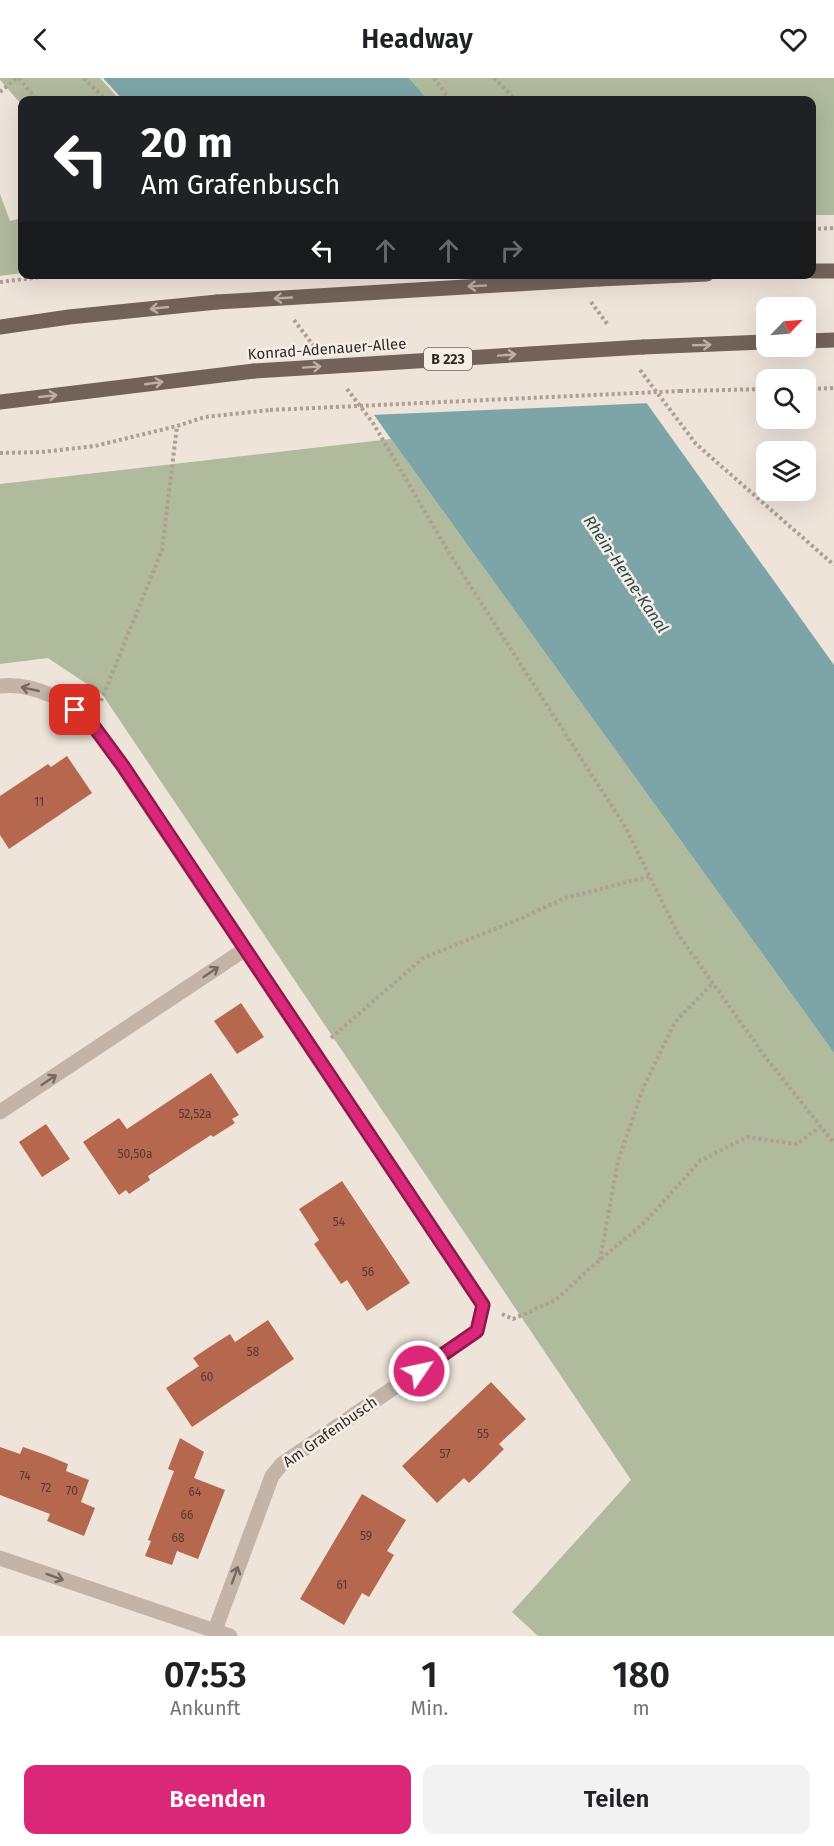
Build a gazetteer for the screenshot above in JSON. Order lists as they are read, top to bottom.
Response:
{
  "streets": {
    "main road": ["Konrad-Adenauer-Allee", "B 223"],
    "street": ["Am Grafenbusch"]
  },
  "one_way": ["Am Grafenbusch"],
  "water": ["Rhein-Herne-Kanal"],
  "house_numbers": [
    "11",
    "52,52a",
    "50,50a",
    "54",
    "56",
    "58",
    "60",
    "55",
    "57",
    "74",
    "72",
    "70",
    "64",
    "66",
    "59",
    "68",
    "61"
  ],
  "north": "top right",
  "page": {
    "header": "Headway",
    "turn": ["20 m", "Am Grafenbusch"],
    "eta": [
      "07:53",
      "Ankunft",
      "1",
      "Min.",
      "180",
      "m"
    ],
    "buttons": ["Beenden", "Teilen"]
  }
}
